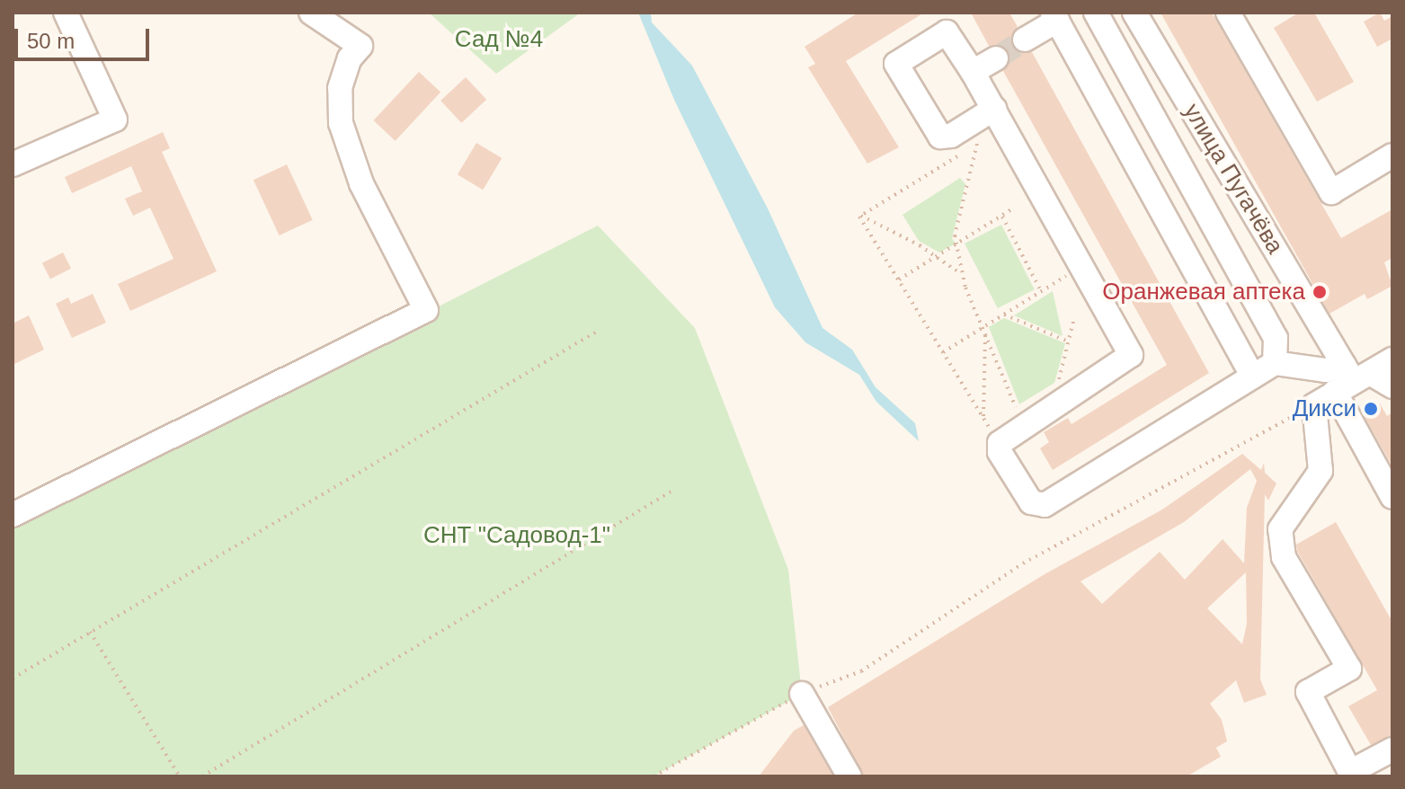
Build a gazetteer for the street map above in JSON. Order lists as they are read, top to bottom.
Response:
{
  "streets": {
    "street": ["улица Пугачёва"]
  },
  "parks": ["Сад №4", "СНТ \"Садовод-1\""],
  "places": ["Оранжевая аптека", "Дикси"],
  "scale_bar": "50 m"
}
